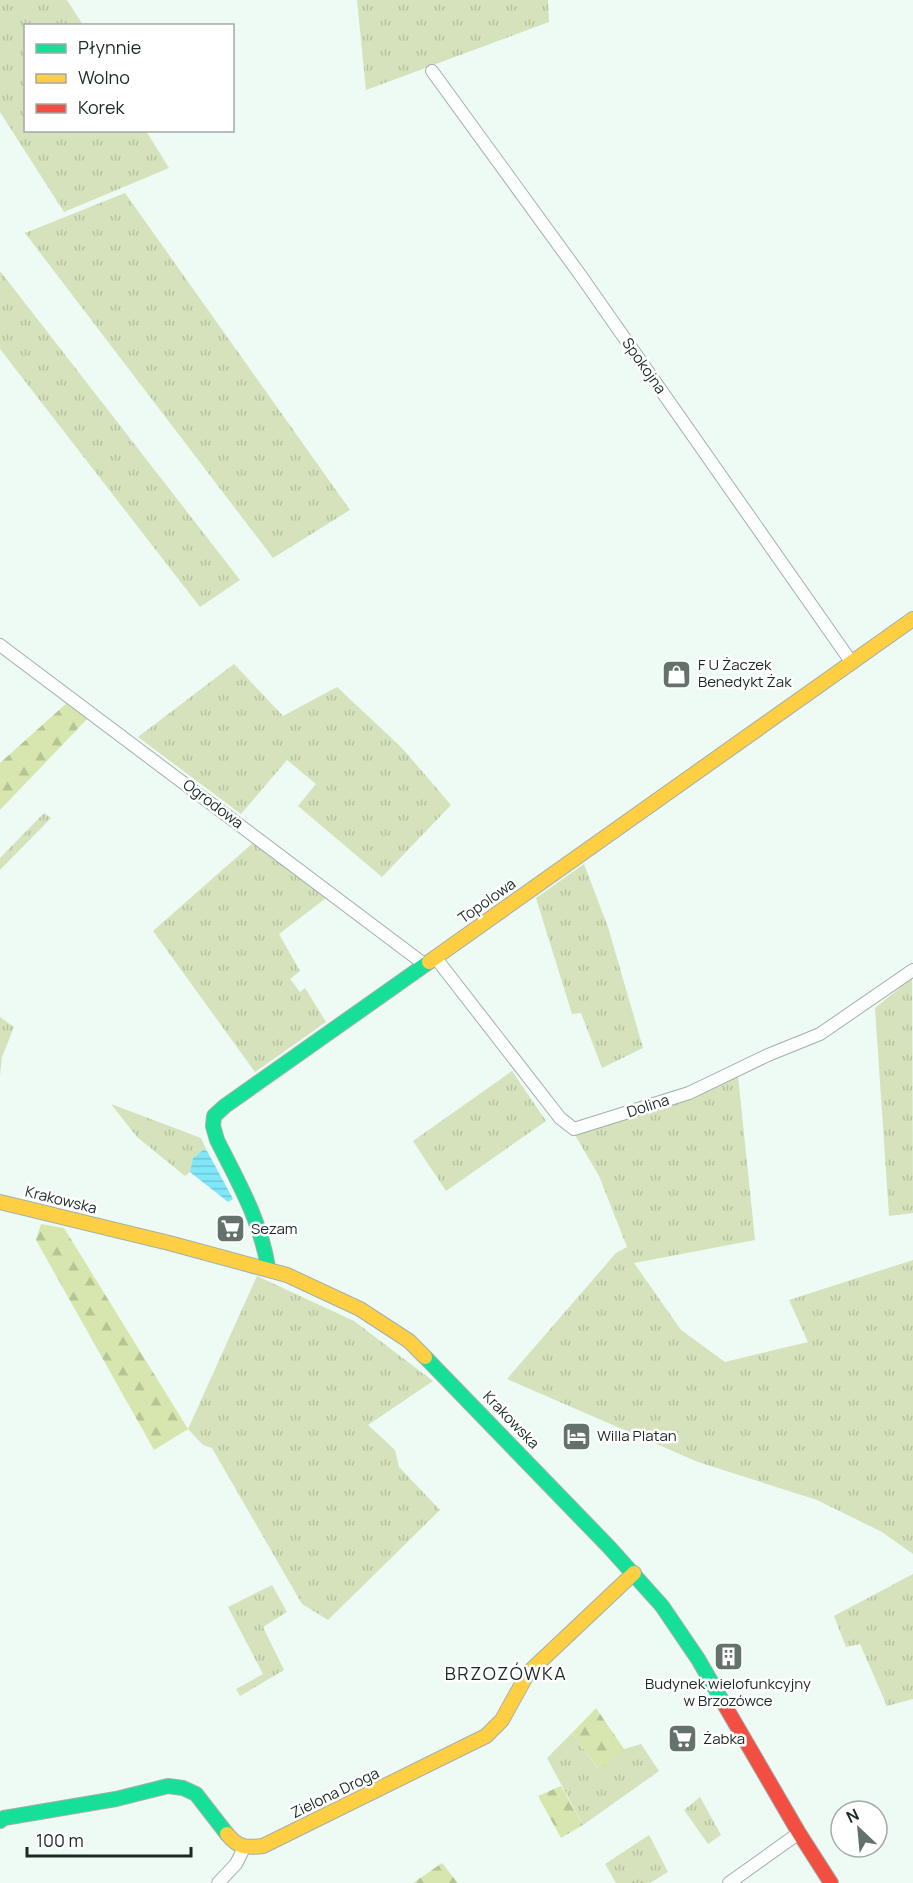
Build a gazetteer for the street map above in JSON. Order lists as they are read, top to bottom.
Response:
{
  "streets": {
    "street": [
      "Spokojna",
      "Ogrodowa",
      "Topolowa",
      "Dolina",
      "Krakowska",
      "Zielona Droga"
    ]
  },
  "crossings": [
    ["Spokojna", "Topolowa"],
    ["Ogrodowa", "Topolowa"],
    ["Ogrodowa", "Dolina"],
    ["Topolowa", "Dolina"],
    ["Topolowa", "Krakowska"],
    ["Krakowska", "Zielona Droga"]
  ],
  "districts": ["BRZOZÓWKA"],
  "places": {
    "shop": ["F U Żaczek Benedykt Żak"],
    "supermarket": ["Sezam", "Żabka"],
    "hotel": ["Willa Platan"],
    "building": ["Budynek wielofunkcyjny w Brzozówce"]
  },
  "legend": ["Płynnie", "Wolno", "Korek"],
  "scale_bar": "100 m",
  "north": "top left"
}
